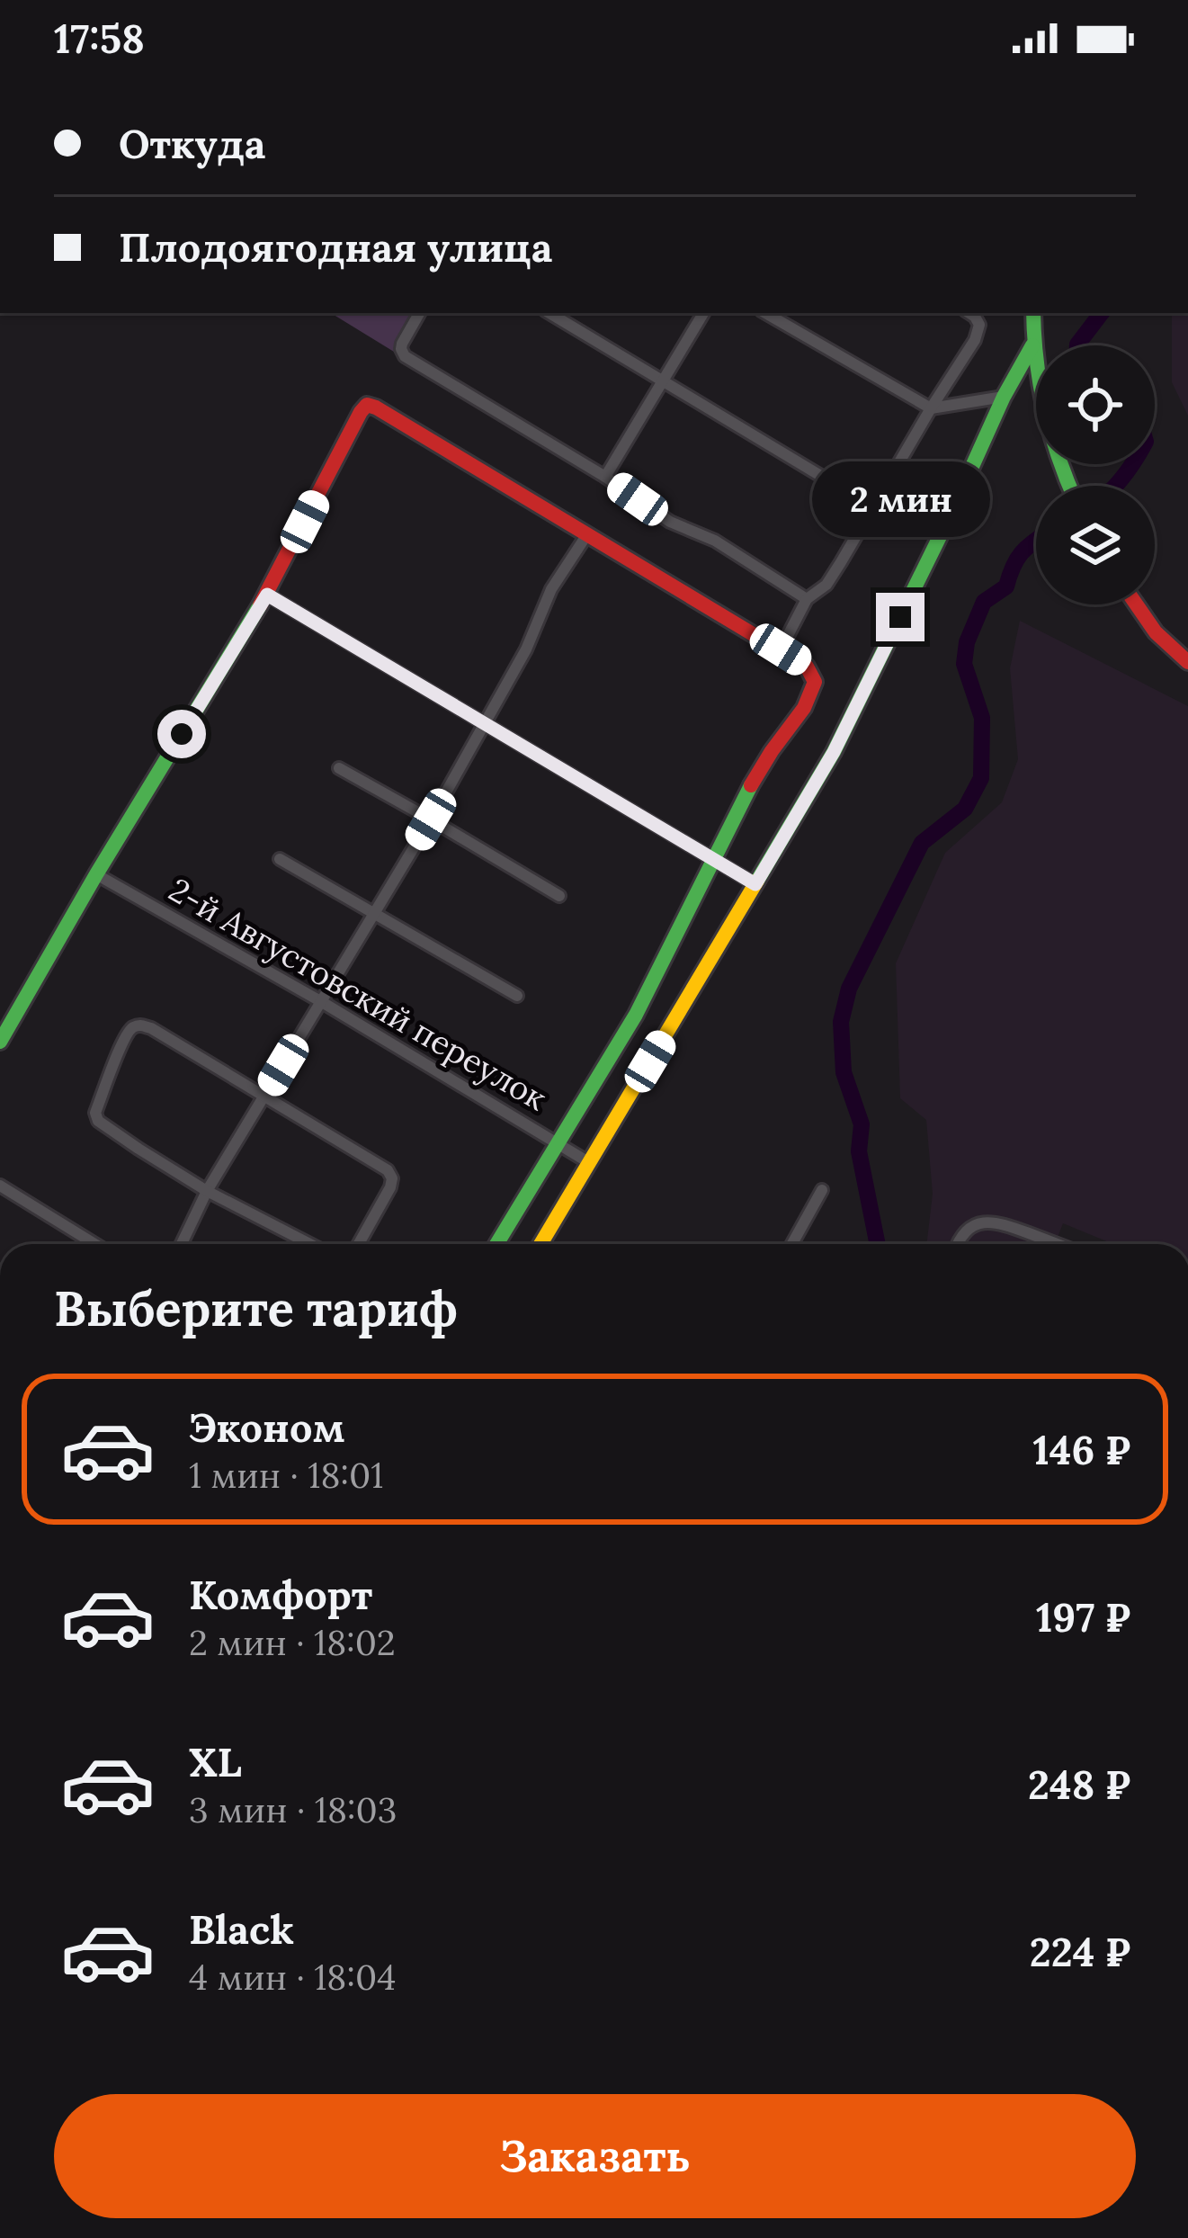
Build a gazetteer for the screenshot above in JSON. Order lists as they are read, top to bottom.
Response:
{
  "streets": {
    "street": ["2-й Августовский переулок"]
  },
  "page": {
    "status": "17:58",
    "banner": ["Откуда", "Плодоягодная улица"],
    "bubble": "2 мин",
    "heading": "Выберите тариф",
    "list": [
      {
        "name": "Эконом",
        "note": "1 мин · 18:01",
        "value": "146 ₽"
      },
      {
        "name": "Комфорт",
        "note": "2 мин · 18:02",
        "value": "197 ₽"
      },
      {
        "name": "XL",
        "note": "3 мин · 18:03",
        "value": "248 ₽"
      },
      {
        "name": "Black",
        "note": "4 мин · 18:04",
        "value": "224 ₽"
      }
    ],
    "buttons": "Заказать"
  }
}
